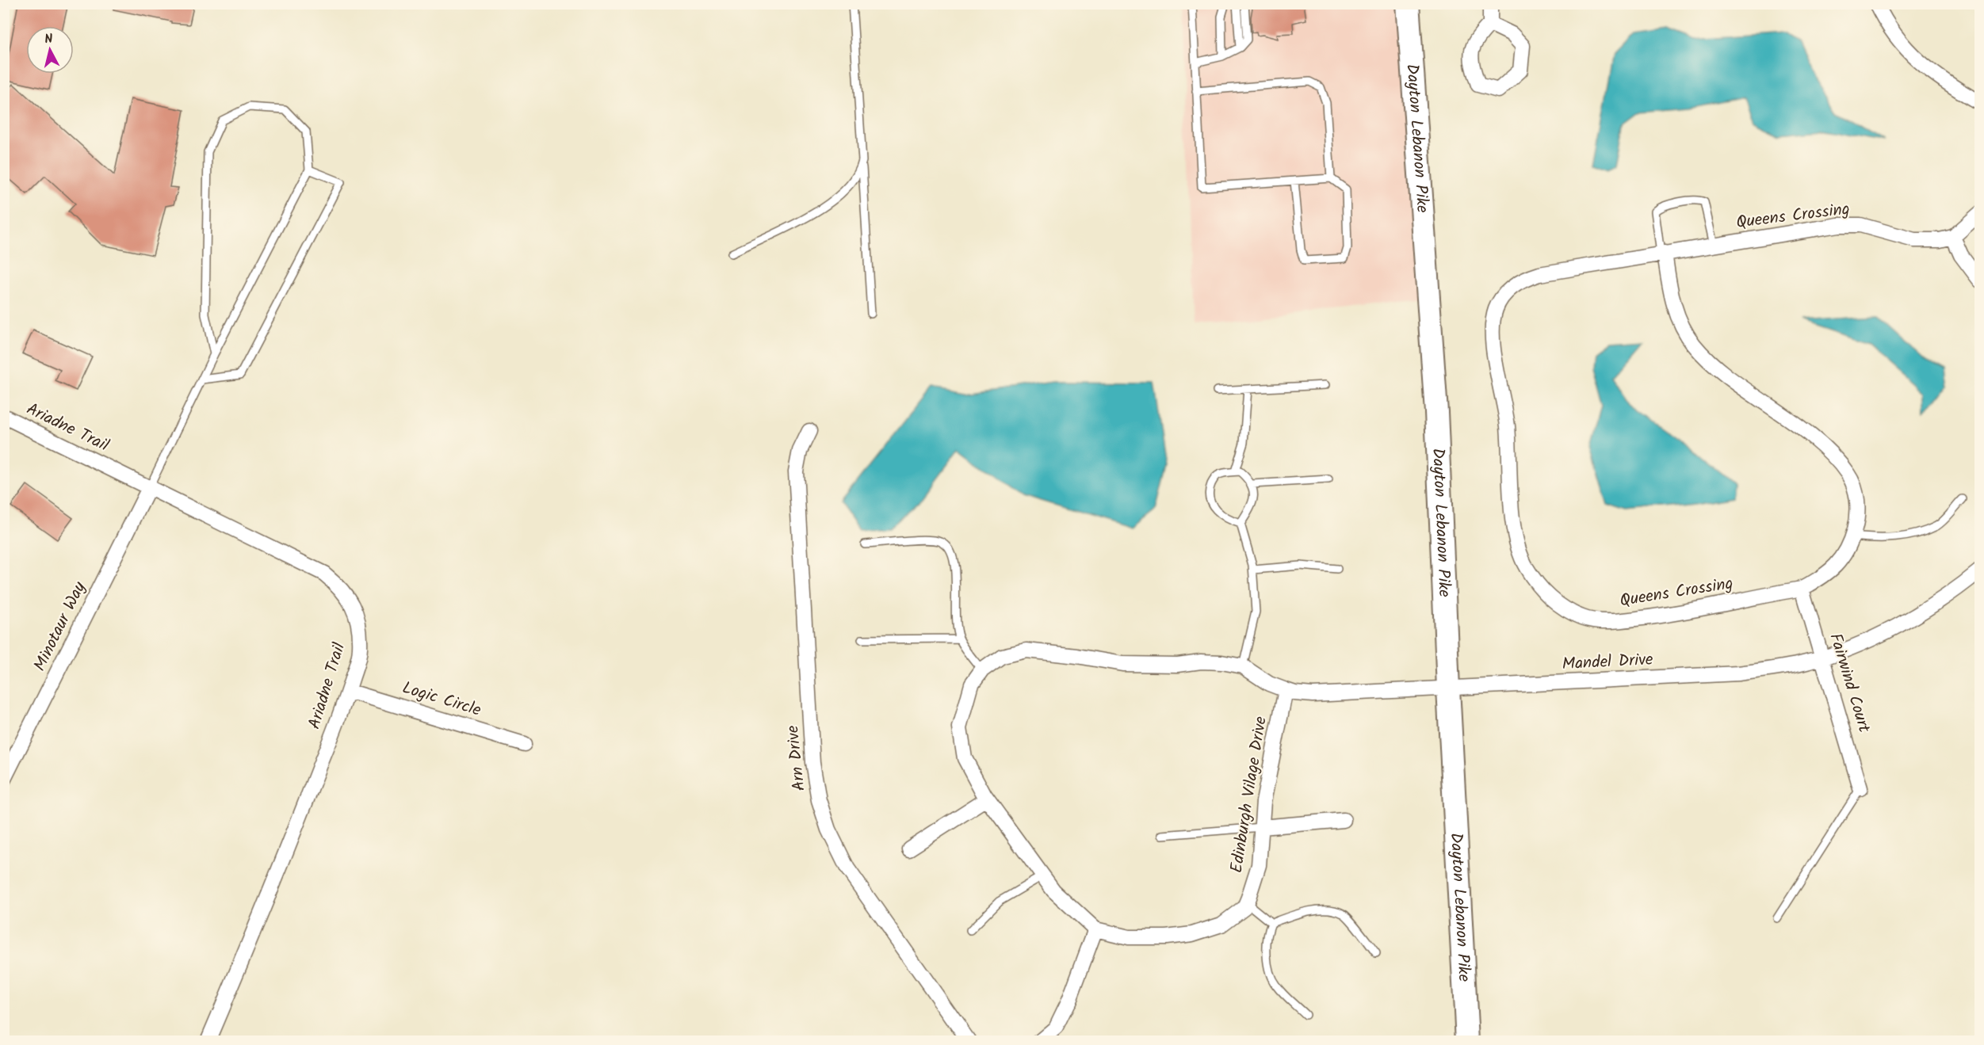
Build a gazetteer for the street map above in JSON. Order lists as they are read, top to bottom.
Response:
{
  "streets": {
    "main road": ["Dayton Lebanon Pike"],
    "street": [
      "Queens Crossing",
      "Ariadne Trail",
      "Minotaur Way",
      "Mandel Drive",
      "Fairwind Court",
      "Logic Circle",
      "Arn Drive",
      "Edinburgh Vilage Drive"
    ]
  },
  "crossings": [
    ["Dayton Lebanon Pike", "Mandel Drive"],
    ["Queens Crossing", "Fairwind Court"],
    ["Ariadne Trail", "Minotaur Way"],
    ["Ariadne Trail", "Logic Circle"],
    ["Mandel Drive", "Fairwind Court"],
    ["Mandel Drive", "Edinburgh Vilage Drive"]
  ],
  "north": "top"
}
